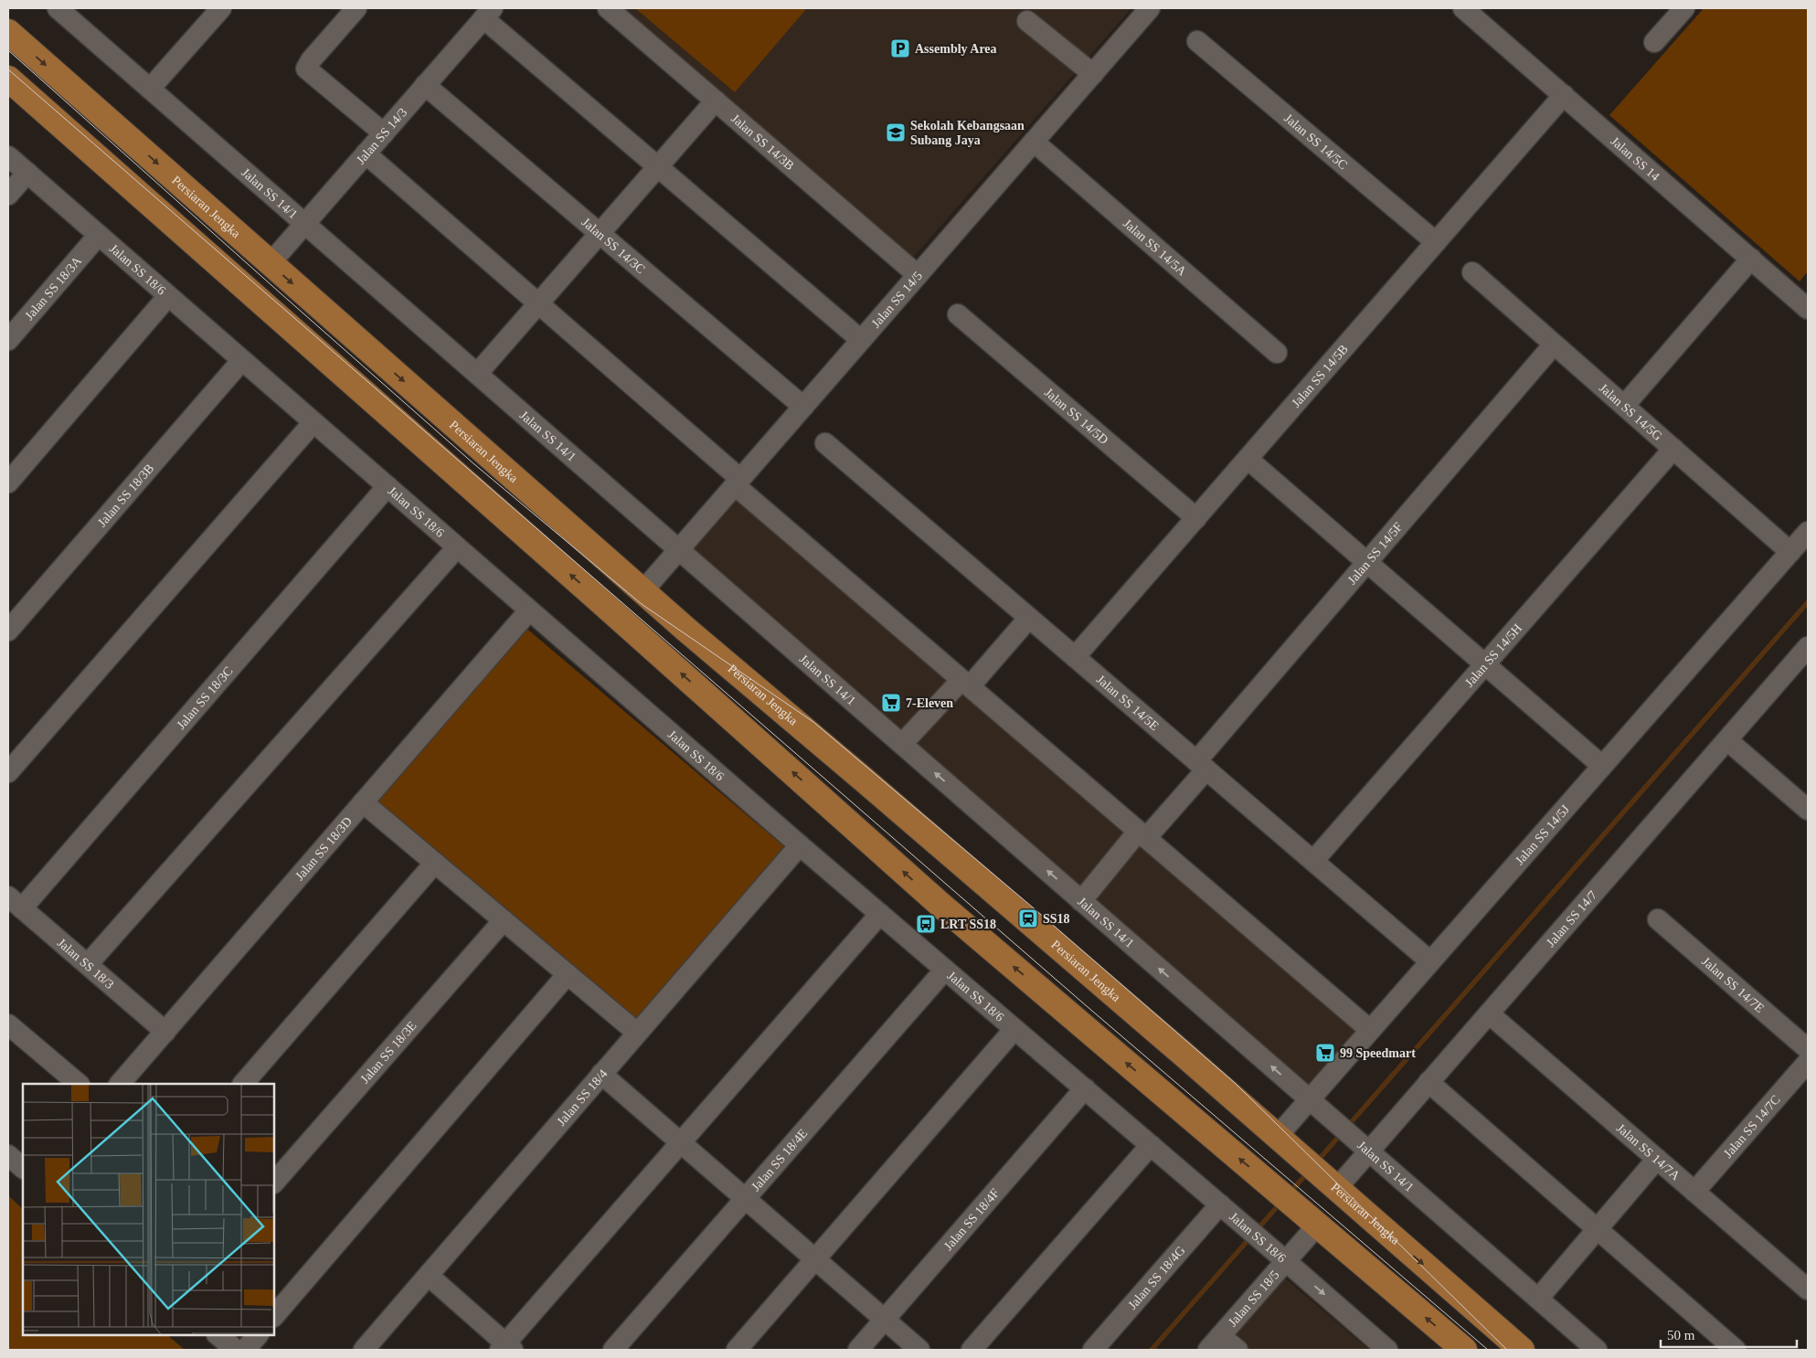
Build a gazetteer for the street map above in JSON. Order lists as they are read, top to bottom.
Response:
{
  "streets": {
    "main road": ["Persiaran Jengka"],
    "street": [
      "Jalan SS 14/3",
      "Jalan SS 14/3B",
      "Jalan SS 14/5C",
      "Jalan SS 14",
      "Jalan SS 14/1",
      "Jalan SS 14/3C",
      "Jalan SS 14/5A",
      "Jalan SS 18/6",
      "Jalan SS 18/3A",
      "Jalan SS 14/5",
      "Jalan SS 14/5B",
      "Jalan SS 14/5G",
      "Jalan SS 14/5D",
      "Jalan SS 18/3B",
      "Jalan SS 14/5F",
      "Jalan SS 14/5H",
      "Jalan SS 18/3C",
      "Jalan SS 14/5E",
      "Jalan SS 14/5J",
      "Jalan SS 18/3D",
      "Jalan SS 14/7",
      "Jalan SS 18/3",
      "Jalan SS 14/7E",
      "Jalan SS 18/3E",
      "Jalan SS 18/4",
      "Jalan SS 14/7C",
      "Jalan SS 14/7A",
      "Jalan SS 18/4E",
      "Jalan SS 18/4F",
      "Jalan SS 18/4G",
      "Jalan SS 18/5"
    ]
  },
  "crossings": [
    ["Jalan SS 14/3", "Jalan SS 14/1"],
    ["Jalan SS 14/3", "Persiaran Jengka"],
    ["Jalan SS 14/3", "Jalan SS 14/3C"],
    ["Jalan SS 14/3B", "Jalan SS 14/5"],
    ["Jalan SS 14/5C", "Jalan SS 14/5B"],
    ["Jalan SS 14", "Jalan SS 14/5B"],
    ["Jalan SS 14/1", "Jalan SS 14/5"],
    ["Jalan SS 14/1", "Jalan SS 14/5F"],
    ["Jalan SS 14/1", "Jalan SS 14/5J"],
    ["Jalan SS 14/1", "Jalan SS 14/7"],
    ["Persiaran Jengka", "Jalan SS 14/5"],
    ["Persiaran Jengka", "Jalan SS 14/5J"],
    ["Persiaran Jengka", "Jalan SS 14/7"],
    ["Jalan SS 14/3C", "Jalan SS 14/5"],
    ["Jalan SS 14/5A", "Jalan SS 14/5"],
    ["Jalan SS 18/6", "Jalan SS 18/3A"],
    ["Jalan SS 18/6", "Jalan SS 18/3B"],
    ["Jalan SS 18/6", "Jalan SS 18/3C"],
    ["Jalan SS 18/6", "Jalan SS 18/3D"],
    ["Jalan SS 18/6", "Jalan SS 18/4"],
    ["Jalan SS 18/6", "Jalan SS 18/4E"],
    ["Jalan SS 18/6", "Jalan SS 18/4F"],
    ["Jalan SS 18/6", "Jalan SS 18/4G"],
    ["Jalan SS 18/6", "Jalan SS 18/5"],
    ["Jalan SS 14/5B", "Jalan SS 14/5D"],
    ["Jalan SS 14/5B", "Jalan SS 14/5E"],
    ["Jalan SS 14/5G", "Jalan SS 14/5F"],
    ["Jalan SS 14/5G", "Jalan SS 14/5H"],
    ["Jalan SS 14/5G", "Jalan SS 14/5J"],
    ["Jalan SS 14/5F", "Jalan SS 14/5E"],
    ["Jalan SS 14/5H", "Jalan SS 14/5E"],
    ["Jalan SS 18/3C", "Jalan SS 18/3"],
    ["Jalan SS 14/5E", "Jalan SS 14/5J"],
    ["Jalan SS 18/3D", "Jalan SS 18/3"],
    ["Jalan SS 14/7", "Jalan SS 14/7A"],
    ["Jalan SS 14/7C", "Jalan SS 14/7A"]
  ],
  "places": {
    "parking": ["Assembly Area"],
    "school or university": ["Sekolah Kebangsaan Subang Jaya"],
    "supermarket": ["7-Eleven", "99 Speedmart"],
    "station": ["SS18"],
    "bus stop": ["LRT SS18"]
  },
  "scale_bar": "50 m"
}
